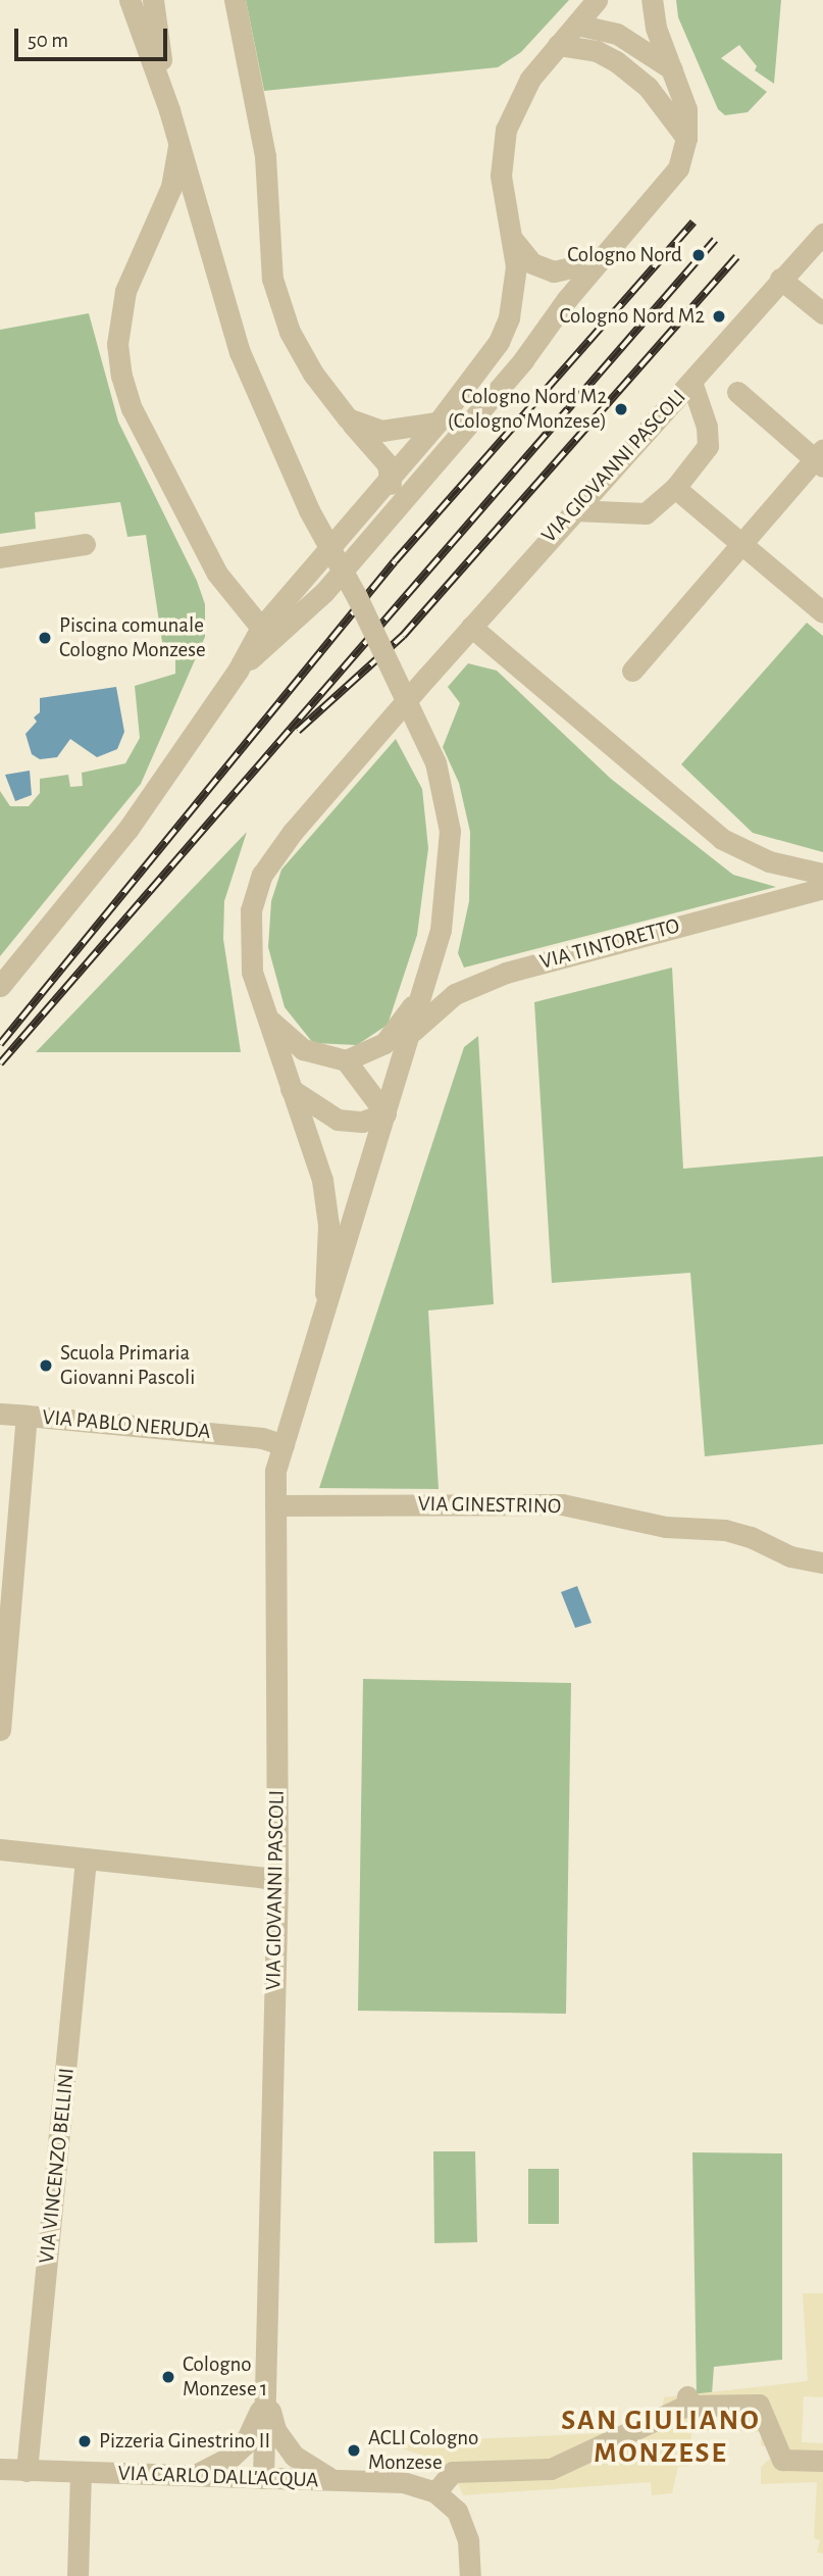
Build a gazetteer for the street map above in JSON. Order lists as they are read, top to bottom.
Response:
{
  "streets": {
    "street": [
      "VIA GIOVANNI PASCOLI",
      "VIA TINTORETTO",
      "VIA PABLO NERUDA",
      "VIA GINESTRINO",
      "VIA VINCENZO BELLINI",
      "VIA CARLO DALL'ACQUA"
    ]
  },
  "crossings": [
    ["VIA GIOVANNI PASCOLI", "VIA TINTORETTO"],
    ["VIA GIOVANNI PASCOLI", "VIA PABLO NERUDA"],
    ["VIA GIOVANNI PASCOLI", "VIA GINESTRINO"],
    ["VIA GIOVANNI PASCOLI", "VIA CARLO DALL'ACQUA"],
    ["VIA VINCENZO BELLINI", "VIA CARLO DALL'ACQUA"]
  ],
  "districts": ["SAN GIULIANO MONZESE"],
  "places": [
    "Cologno Nord",
    "Cologno Nord M2",
    "Cologno Nord M2 (Cologno Monzese)",
    "Piscina comunale Cologno Monzese",
    "Scuola Primaria Giovanni Pascoli",
    "Cologno Monzese 1",
    "Pizzeria Ginestrino II",
    "ACLI Cologno Monzese"
  ],
  "scale_bar": "50 m"
}
